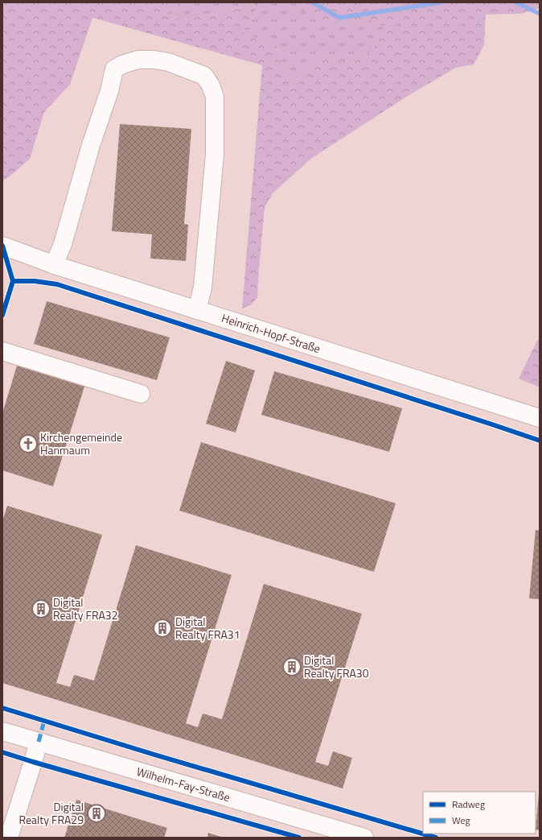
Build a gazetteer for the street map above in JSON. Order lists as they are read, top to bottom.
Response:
{
  "streets": {
    "street": ["Heinrich-Hopf-Straße", "Wilhelm-Fay-Straße"]
  },
  "places": {
    "church": ["Kirchengemeinde Hanmaum"],
    "building": [
      "Digital Realty FRA32",
      "Digital Realty FRA31",
      "Digital Realty FRA30",
      "Digital Realty FRA29"
    ]
  },
  "legend": ["Radweg", "Weg"]
}
